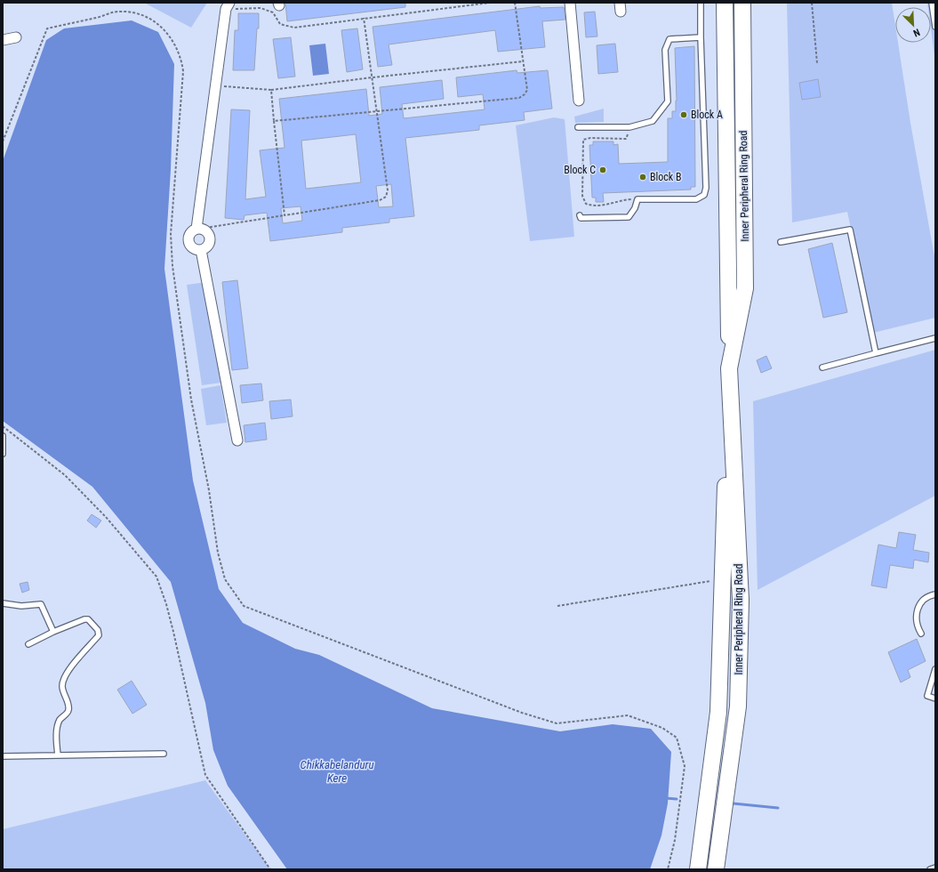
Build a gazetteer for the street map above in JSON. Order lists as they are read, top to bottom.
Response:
{
  "streets": {
    "main road": ["Inner Peripheral Ring Road"]
  },
  "water": ["Chikkabelanduru Kere"],
  "places": ["Block A", "Block C", "Block B"],
  "north": "bottom right"
}
